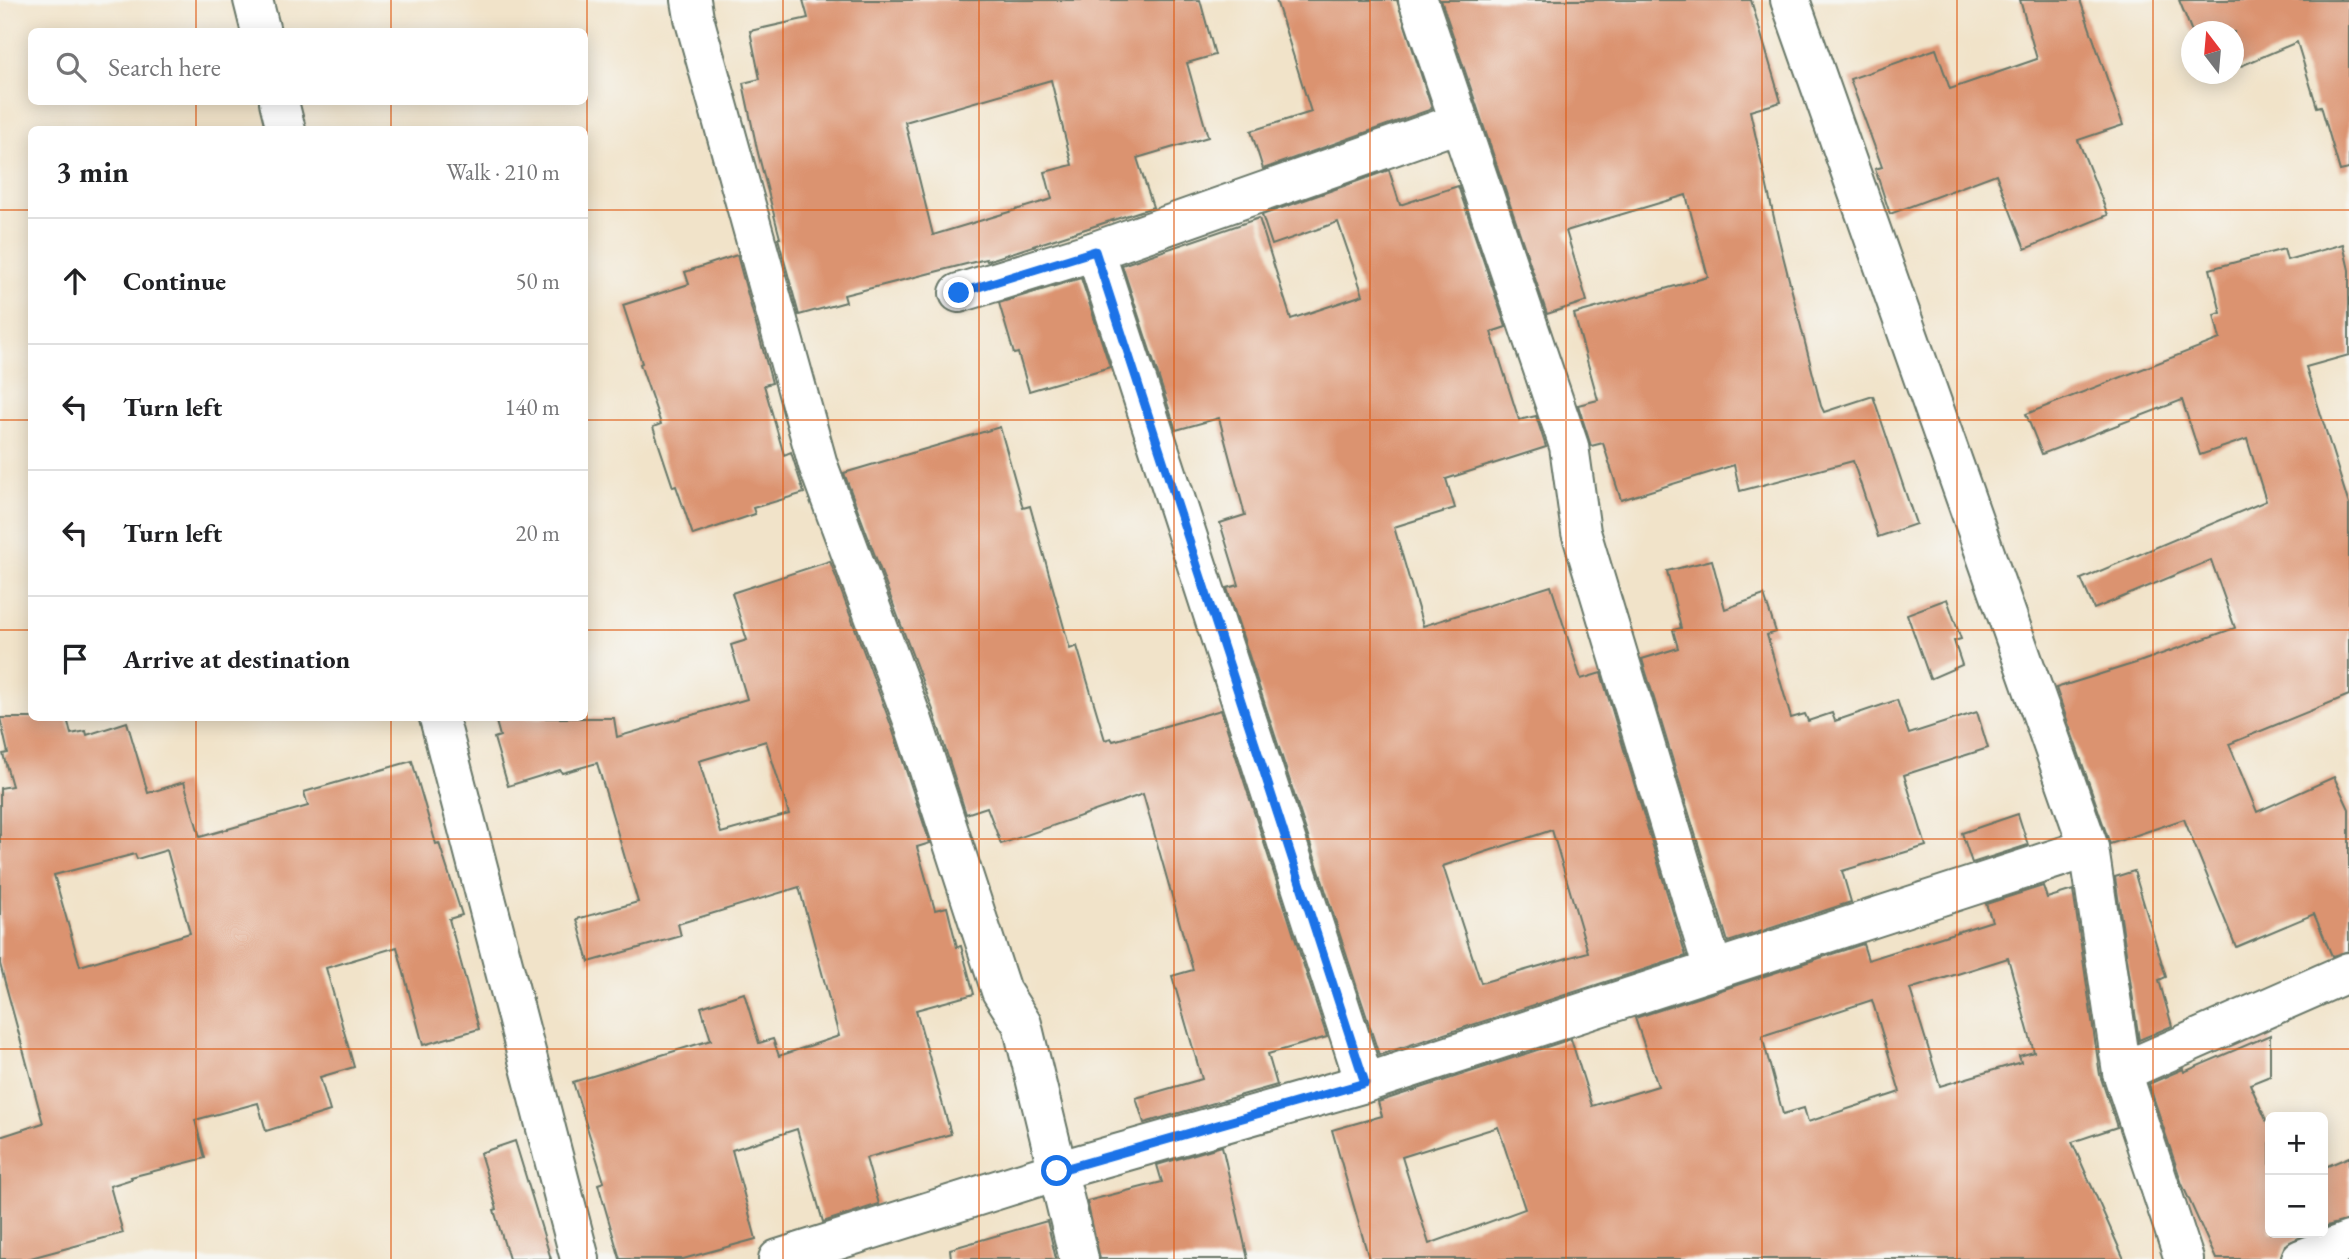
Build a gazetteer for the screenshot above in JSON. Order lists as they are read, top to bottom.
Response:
{
  "north": "top",
  "page": {
    "search": "Search here",
    "heading": ["3 min", "Walk · 210 m"],
    "list": [
      ["Continue", "50 m"],
      ["Turn left", "140 m"],
      ["Turn left", "20 m"],
      "Arrive at destination"
    ],
    "map_buttons": ["+", "−"]
  }
}
